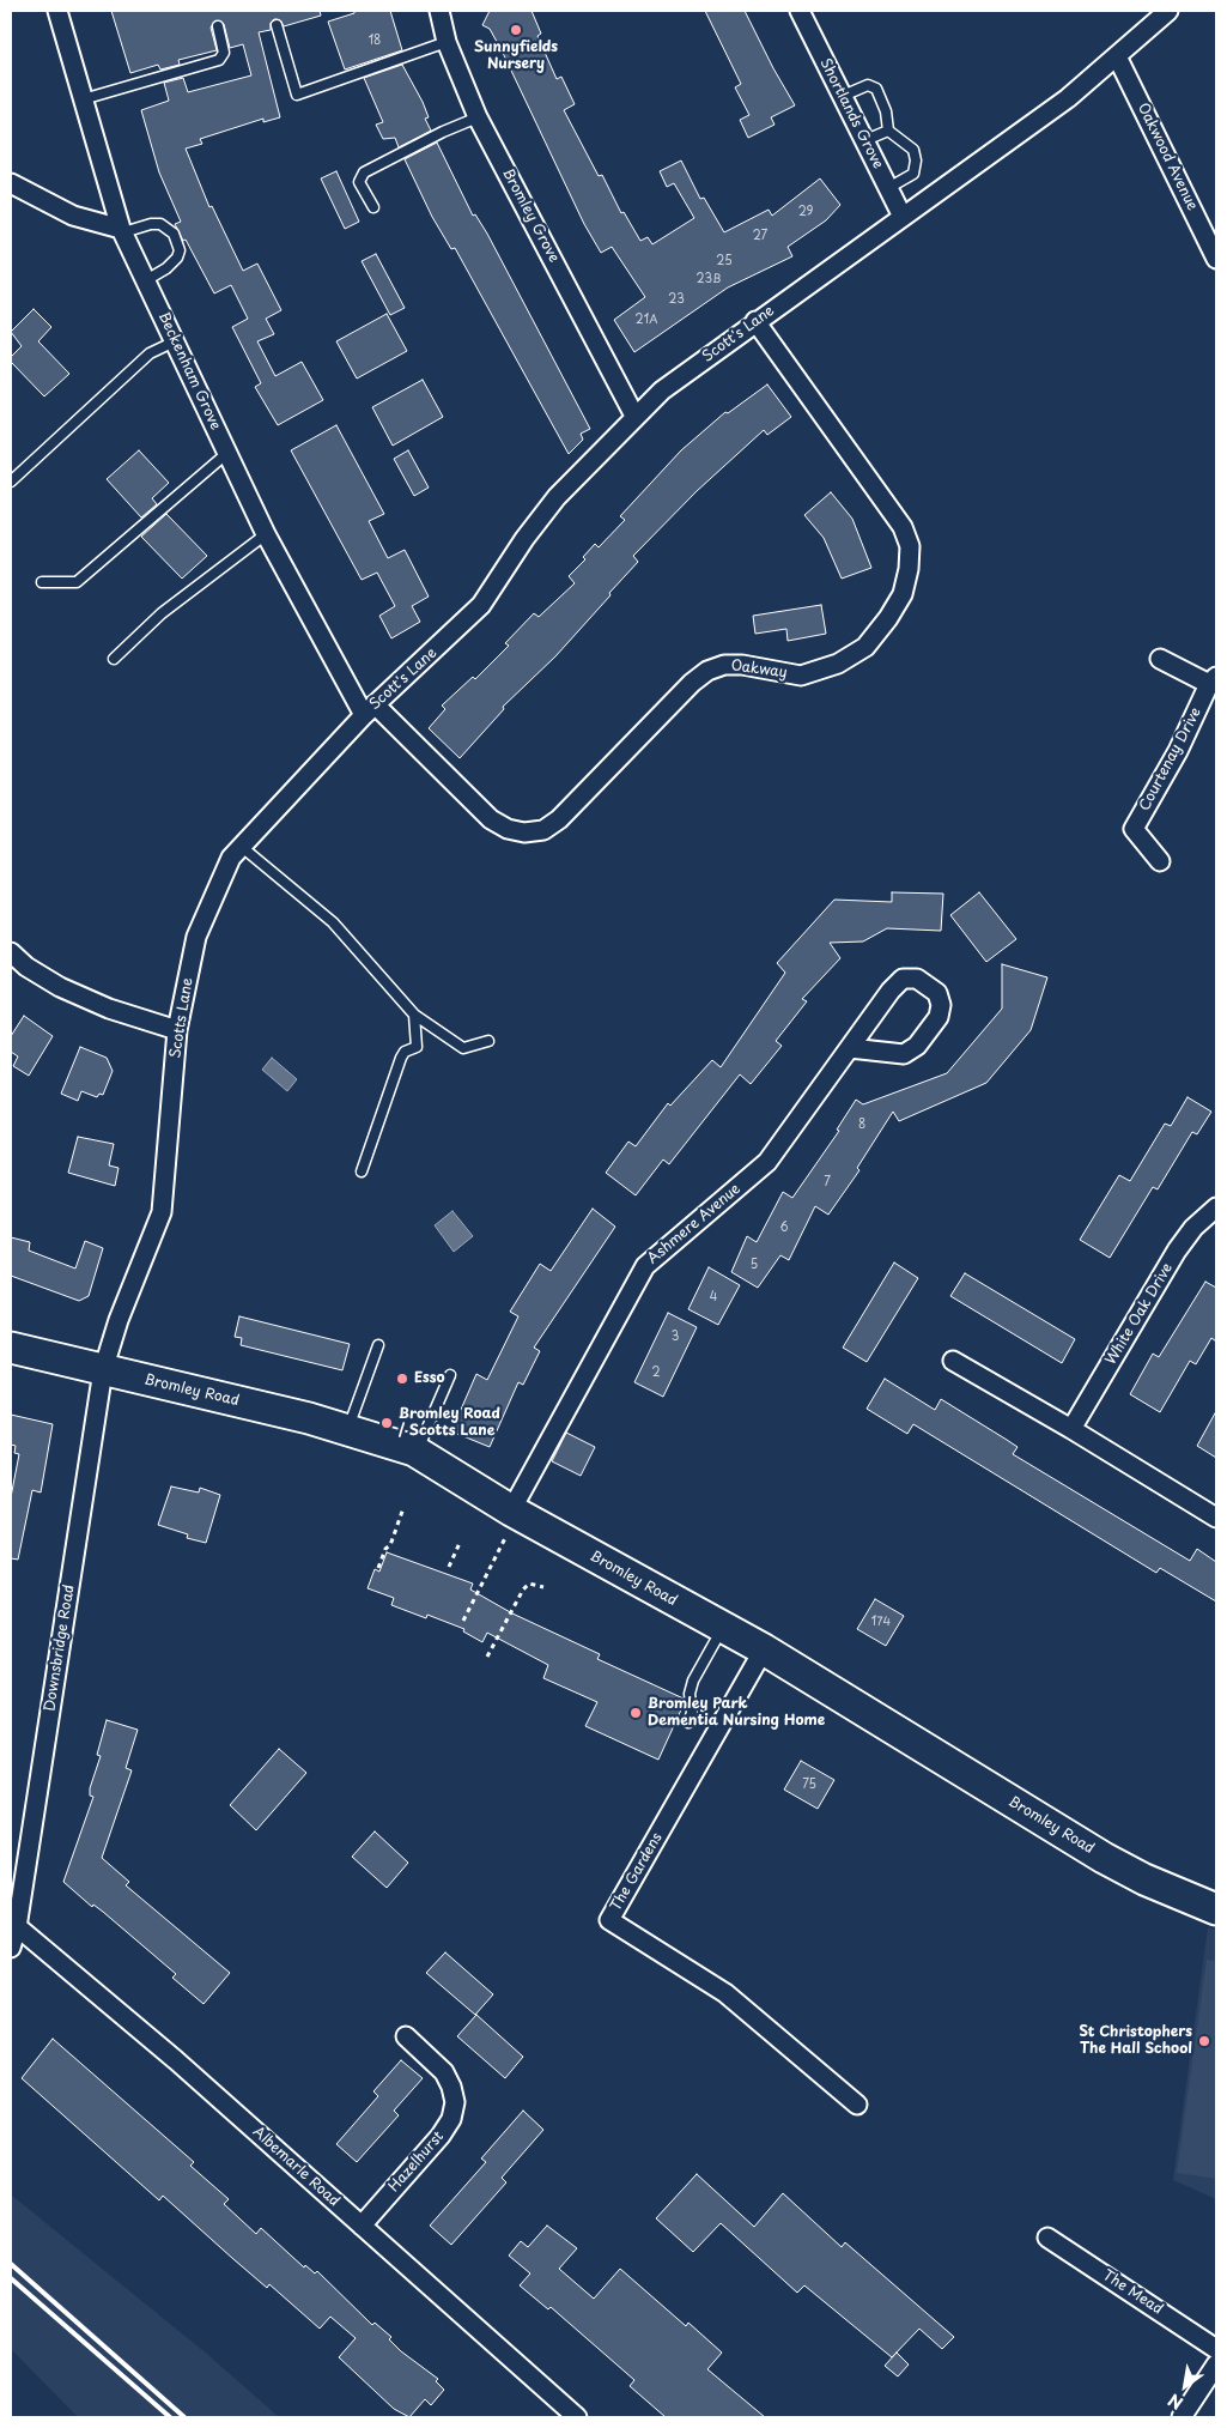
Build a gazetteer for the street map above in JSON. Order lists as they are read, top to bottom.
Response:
{
  "streets": {
    "main road": ["Bromley Road"],
    "street": [
      "Shortlands Grove",
      "Oakwood Avenue",
      "Bromley Grove",
      "Scott's Lane",
      "Beckenham Grove",
      "Oakway",
      "Courtenay Drive",
      "Scotts Lane",
      "Ashmere Avenue",
      "White Oak Drive",
      "Downsbridge Road",
      "The Gardens",
      "Hazelhurst",
      "Albemarle Road",
      "The Mead"
    ]
  },
  "crossings": [
    ["Shortlands Grove", "Scott's Lane"],
    ["Oakwood Avenue", "Scott's Lane"],
    ["Bromley Grove", "Scott's Lane"],
    ["Scott's Lane", "Beckenham Grove"],
    ["Scott's Lane", "Oakway"],
    ["Scott's Lane", "Scotts Lane"],
    ["Beckenham Grove", "Oakway"],
    ["Beckenham Grove", "Scotts Lane"],
    ["Oakway", "Scotts Lane"],
    ["Scotts Lane", "Bromley Road"],
    ["Scotts Lane", "Downsbridge Road"],
    ["Ashmere Avenue", "Bromley Road"],
    ["Bromley Road", "Downsbridge Road"],
    ["Bromley Road", "The Gardens"],
    ["Downsbridge Road", "Albemarle Road"],
    ["Hazelhurst", "Albemarle Road"]
  ],
  "places": [
    "Sunnyfields Nursery",
    "Esso",
    "Bromley Road / Scotts Lane",
    "Bromley Park Dementia Nursing Home",
    "St Christophers The Hall School"
  ],
  "house_numbers": [
    "18",
    "29",
    "27",
    "25",
    "23B",
    "23",
    "21A",
    "8",
    "7",
    "6",
    "5",
    "4",
    "3",
    "2",
    "174",
    "75"
  ],
  "north": "bottom left"
}
